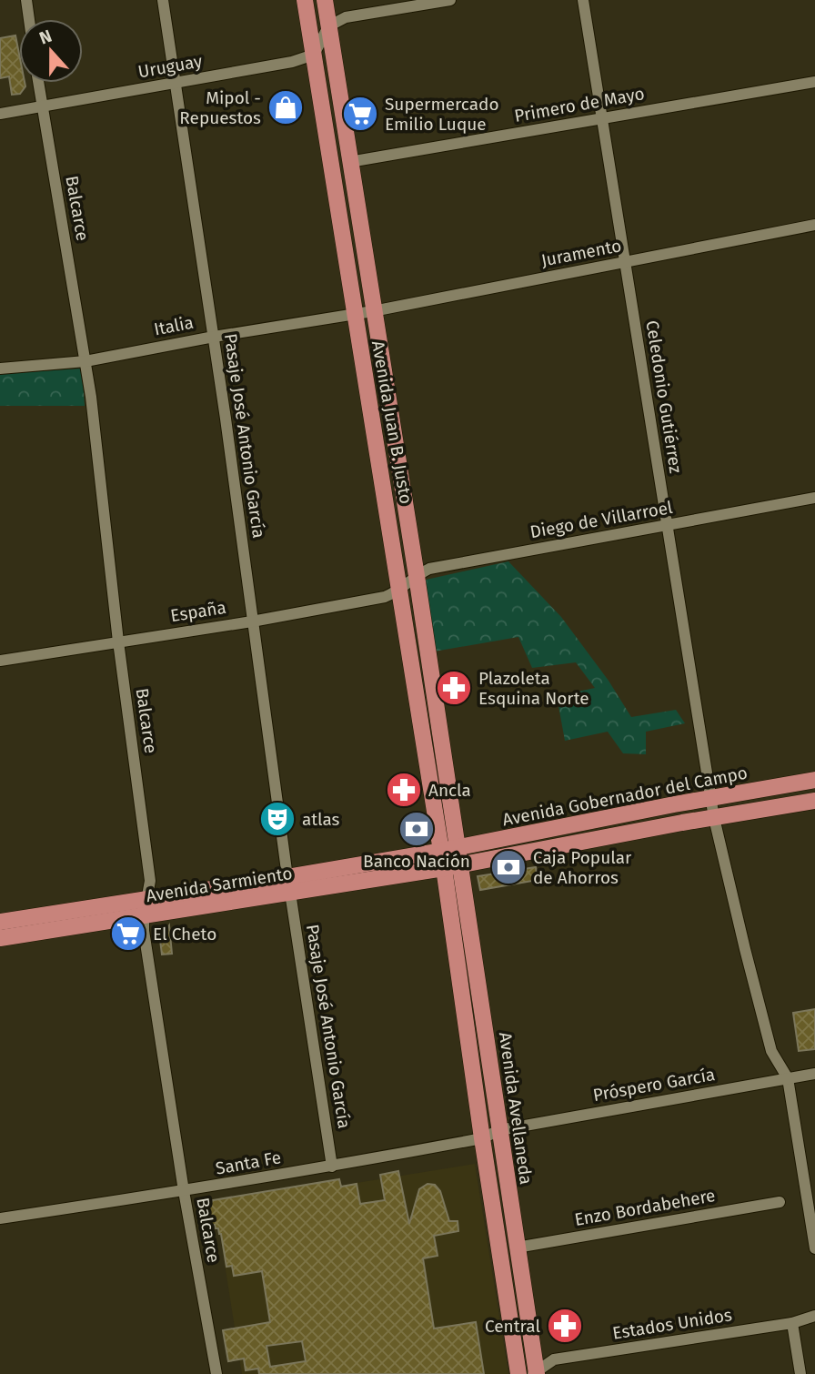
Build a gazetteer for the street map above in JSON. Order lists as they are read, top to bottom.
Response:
{
  "streets": {
    "main road": [
      "Avenida Juan B. Justo",
      "Avenida Gobernador del Campo",
      "Avenida Sarmiento",
      "Avenida Avellaneda"
    ],
    "street": [
      "Uruguay",
      "Primero de Mayo",
      "Balcarce",
      "Juramento",
      "Italia",
      "Celedonio Gutiérrez",
      "Pasaje José Antonio García",
      "Diego de Villarroel",
      "España",
      "Próspero García",
      "Santa Fe",
      "Enzo Bordabehere",
      "Estados Unidos"
    ]
  },
  "crossings": [
    ["Uruguay", "Balcarce"],
    ["Uruguay", "Avenida Juan B. Justo"],
    ["Uruguay", "Pasaje José Antonio García"],
    ["Primero de Mayo", "Celedonio Gutiérrez"],
    ["Primero de Mayo", "Avenida Juan B. Justo"],
    ["Balcarce", "Italia"],
    ["Balcarce", "España"],
    ["Balcarce", "Avenida Sarmiento"],
    ["Balcarce", "Santa Fe"],
    ["Juramento", "Italia"],
    ["Juramento", "Celedonio Gutiérrez"],
    ["Juramento", "Avenida Juan B. Justo"],
    ["Italia", "Avenida Juan B. Justo"],
    ["Italia", "Pasaje José Antonio García"],
    ["Celedonio Gutiérrez", "Diego de Villarroel"],
    ["Celedonio Gutiérrez", "Avenida Gobernador del Campo"],
    ["Celedonio Gutiérrez", "Próspero García"],
    ["Avenida Juan B. Justo", "Diego de Villarroel"],
    ["Avenida Juan B. Justo", "España"],
    ["Avenida Juan B. Justo", "Avenida Gobernador del Campo"],
    ["Avenida Juan B. Justo", "Avenida Sarmiento"],
    ["Avenida Juan B. Justo", "Avenida Avellaneda"],
    ["Pasaje José Antonio García", "España"],
    ["Pasaje José Antonio García", "Avenida Sarmiento"],
    ["Pasaje José Antonio García", "Santa Fe"],
    ["Diego de Villarroel", "España"],
    ["Avenida Gobernador del Campo", "Avenida Sarmiento"],
    ["Avenida Gobernador del Campo", "Avenida Avellaneda"],
    ["Avenida Sarmiento", "Avenida Avellaneda"],
    ["Próspero García", "Avenida Avellaneda"],
    ["Próspero García", "Santa Fe"],
    ["Avenida Avellaneda", "Santa Fe"],
    ["Avenida Avellaneda", "Enzo Bordabehere"],
    ["Avenida Avellaneda", "Estados Unidos"]
  ],
  "places": {
    "shop": ["Mipol - Repuestos"],
    "supermarket": ["Supermercado Emilio Luque", "El Cheto"],
    "pharmacy": ["Plazoleta Esquina Norte", "Ancla", "Central"],
    "theatre": ["atlas"],
    "bank": ["Banco Nación", "Caja Popular de Ahorros"]
  },
  "north": "top"
}
